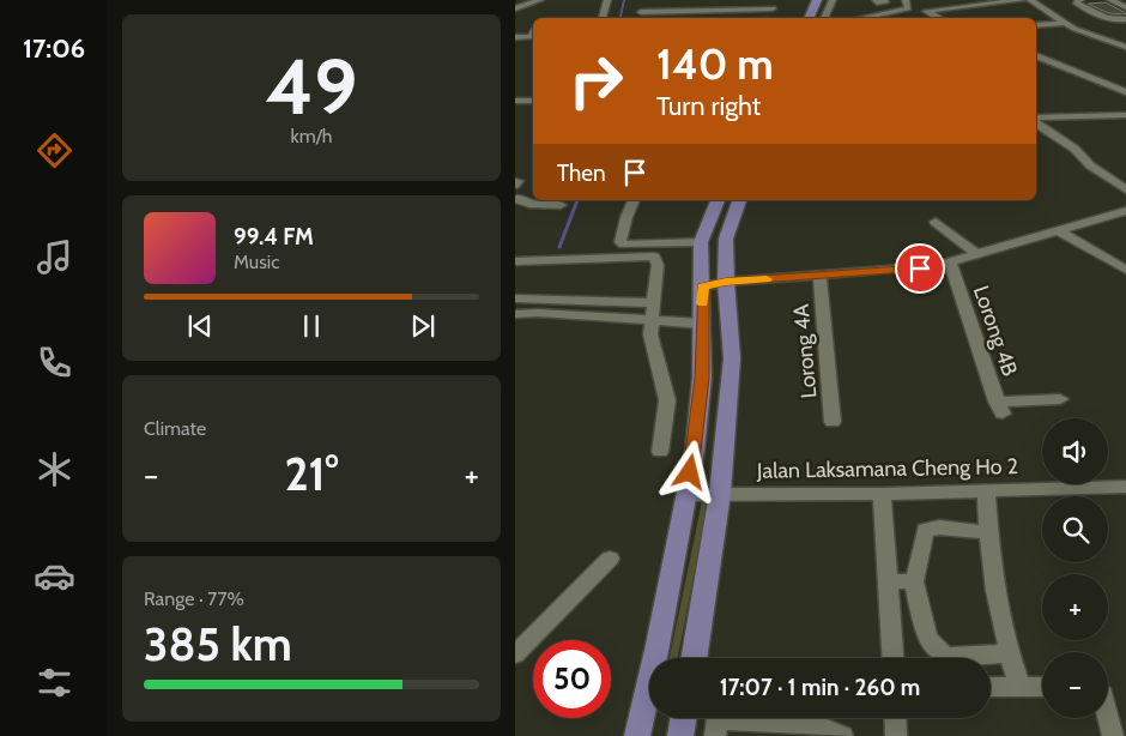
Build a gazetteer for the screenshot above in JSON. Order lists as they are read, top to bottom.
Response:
{
  "streets": {
    "street": ["Lorong 4B", "Lorong 4A", "Jalan Laksamana Cheng Ho 2"]
  },
  "page": {
    "tabs": "17:06",
    "tile": [
      ["49", "km/h"],
      "Climate",
      ["Range · 77%", "385 km"]
    ],
    "turn": ["140 m", "Turn right"],
    "then": "Then",
    "song": ["99.4 FM", "Music"],
    "map_buttons": ["+", "−"],
    "heat": ["−", "21°", "+"],
    "limit": "50",
    "trip": "17:07 · 1 min · 260 m"
  }
}
